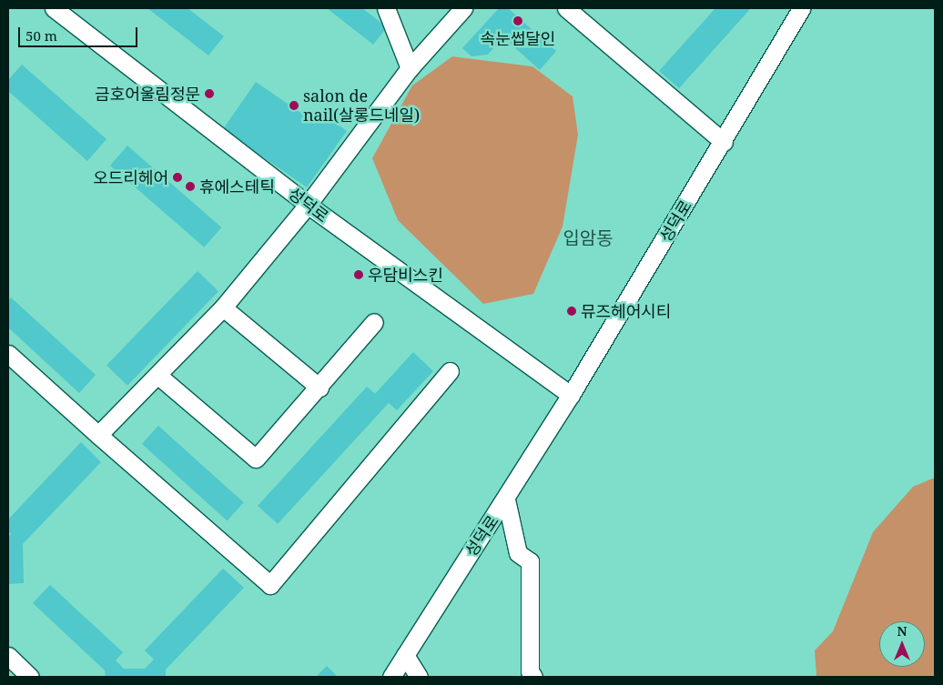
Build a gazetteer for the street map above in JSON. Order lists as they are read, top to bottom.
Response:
{
  "streets": {
    "street": ["성덕로"]
  },
  "districts": ["입암동"],
  "places": [
    "속눈썹달인",
    "금호어울림정문",
    "salon de nail(살롱드네일)",
    "오드리헤어",
    "휴에스테틱",
    "우담비스킨",
    "뮤즈헤어시티"
  ],
  "scale_bar": "50 m",
  "north": "top"
}
